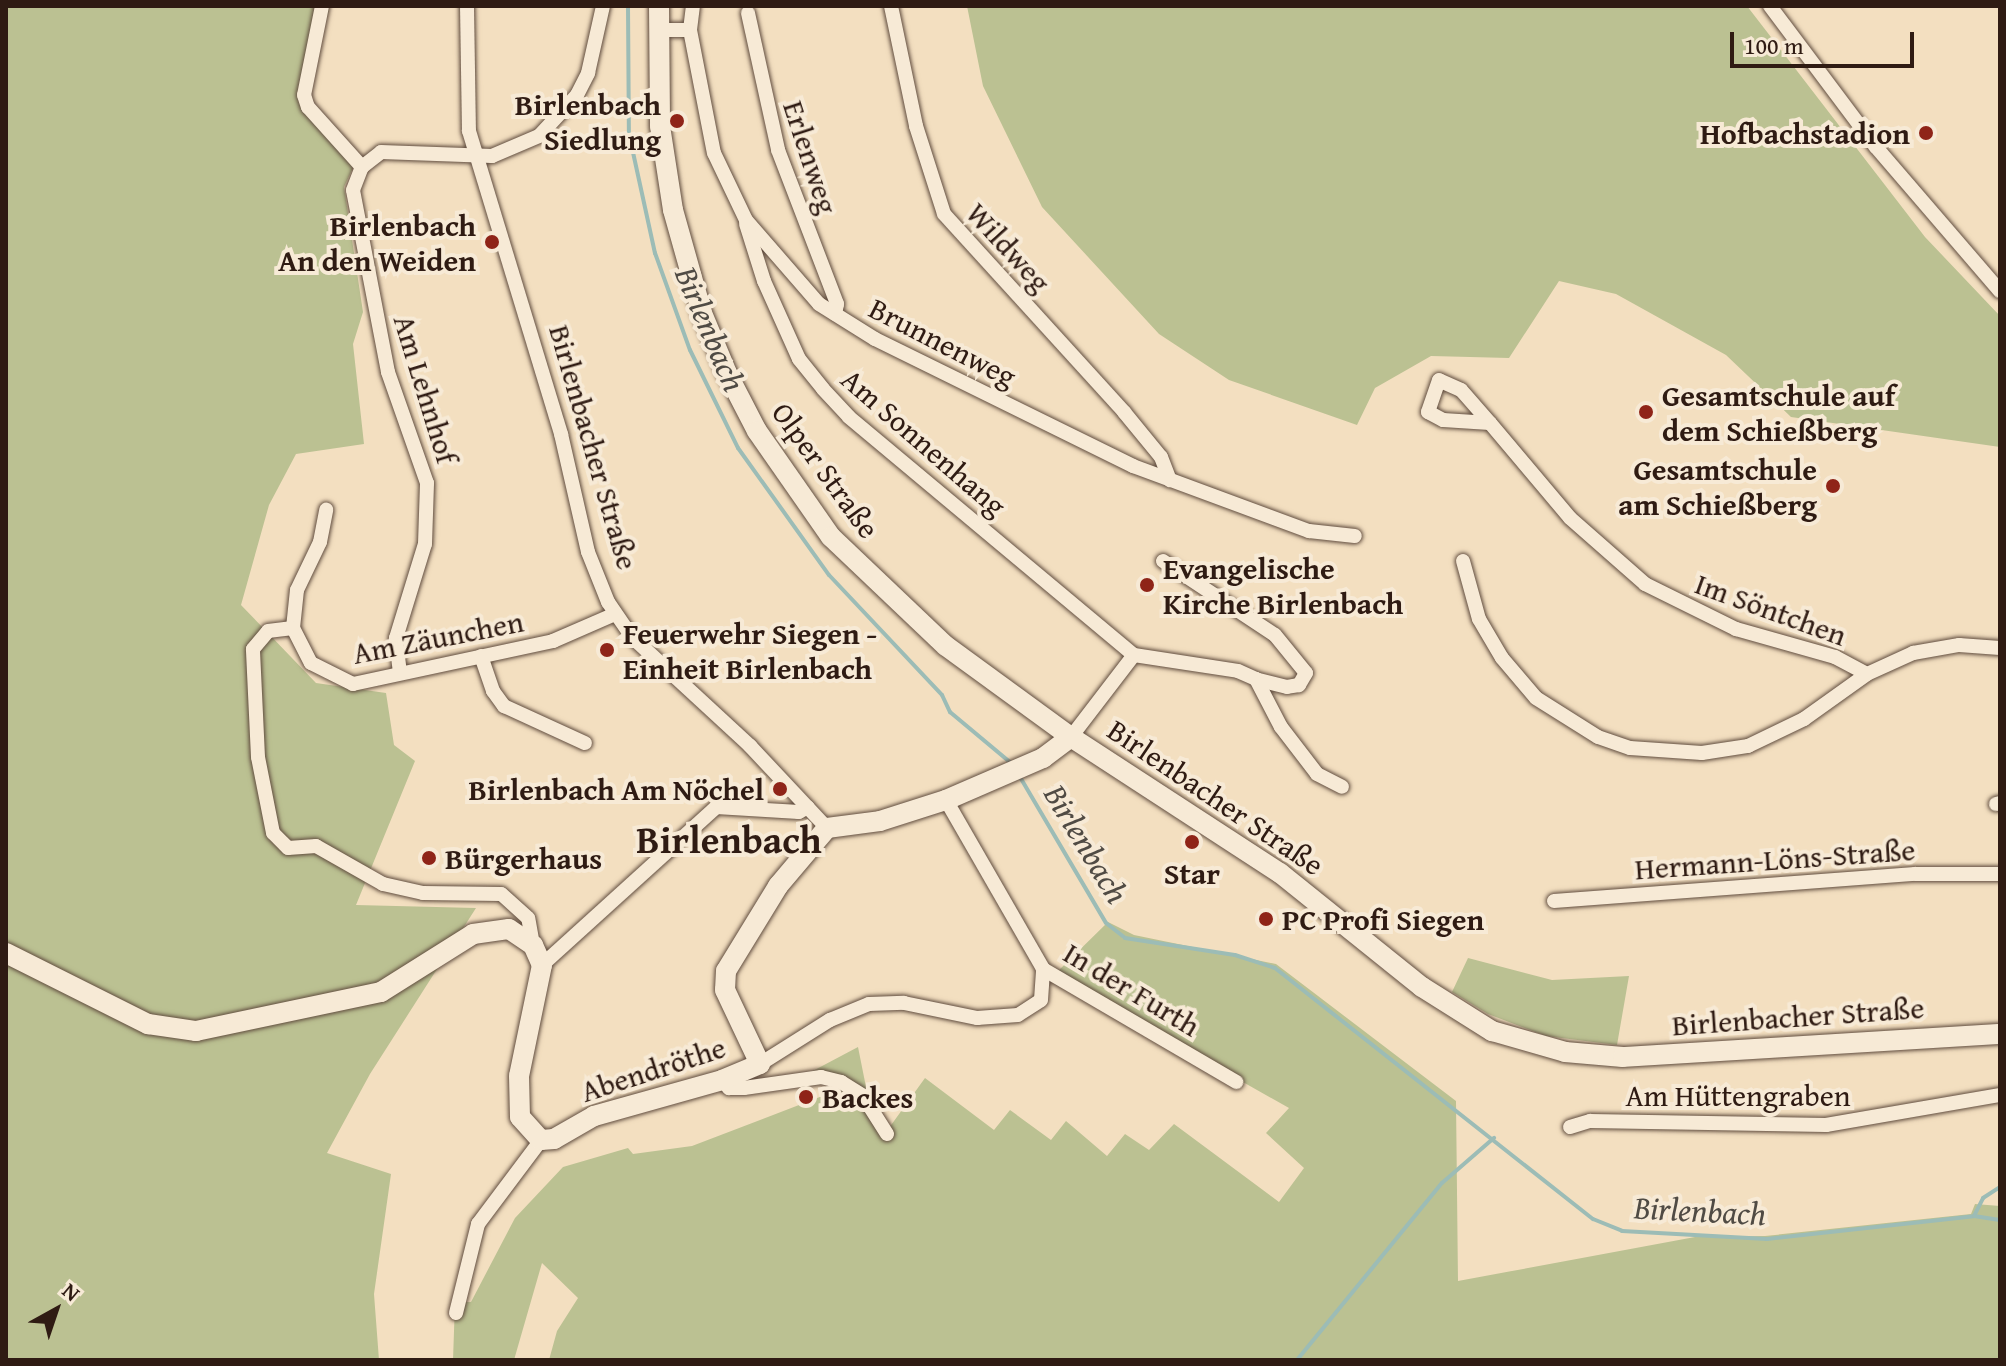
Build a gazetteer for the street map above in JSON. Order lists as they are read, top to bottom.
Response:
{
  "streets": {
    "main road": ["Birlenbacher Straße", "Olper Straße", "Abendröthe"],
    "street": [
      "Erlenweg",
      "Wildweg",
      "Brunnenweg",
      "Am Lehnhof",
      "Am Sonnenhang",
      "Im Söntchen",
      "Am Zäunchen",
      "Hermann-Löns-Straße",
      "In der Furth",
      "Am Hüttengraben"
    ]
  },
  "crossings": [
    ["Erlenweg", "Brunnenweg"],
    ["Wildweg", "Brunnenweg"],
    ["Brunnenweg", "Am Sonnenhang"],
    ["Am Lehnhof", "Am Zäunchen"],
    ["Birlenbacher Straße", "Olper Straße"],
    ["Birlenbacher Straße", "Am Zäunchen"],
    ["Birlenbacher Straße", "In der Furth"],
    ["Birlenbacher Straße", "Abendröthe"]
  ],
  "districts": ["Birlenbach"],
  "water": ["Birlenbach"],
  "places": [
    "Birlenbach Siedlung",
    "Hofbachstadion",
    "Birlenbach An den Weiden",
    "Gesamtschule auf dem Schießberg",
    "Gesamtschule am Schießberg",
    "Evangelische Kirche Birlenbach",
    "Feuerwehr Siegen - Einheit Birlenbach",
    "Birlenbach Am Nöchel",
    "Star",
    "Bürgerhaus",
    "PC Profi Siegen",
    "Backes"
  ],
  "scale_bar": "100 m",
  "north": "top right"
}
